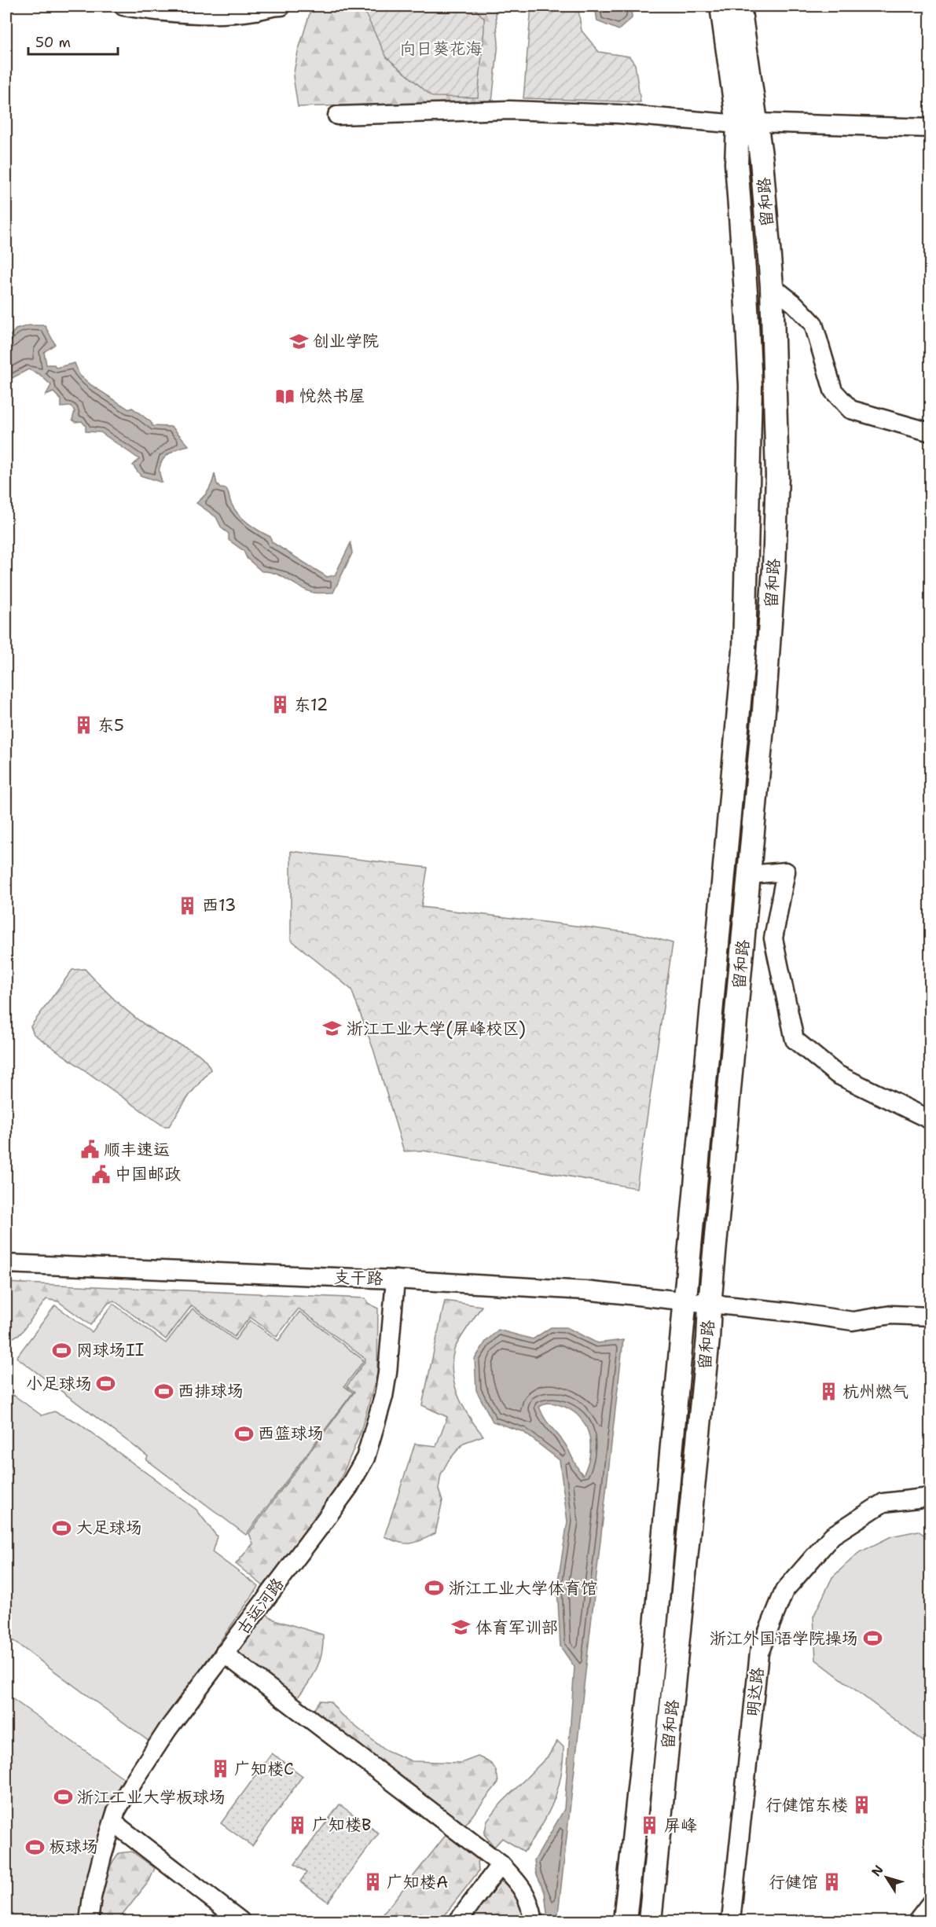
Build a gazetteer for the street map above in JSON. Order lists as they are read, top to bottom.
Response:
{
  "streets": {
    "main road": ["留和路"],
    "street": ["支干路", "古运河路", "明达路"]
  },
  "crossings": [
    ["留和路", "支干路"],
    ["支干路", "古运河路"]
  ],
  "parks": ["向日葵花海"],
  "places": {
    "school or university": ["创业学院", "浙江工业大学(屏峰校区)", "体育军训部"],
    "library": ["悦然书屋"],
    "building": [
      "东12",
      "东5",
      "西13",
      "杭州燃气",
      "广知楼C",
      "行健馆东楼",
      "广知楼B",
      "屏峰",
      "广知楼A",
      "行健馆"
    ],
    "public building": ["顺丰速运", "中国邮政"],
    "sports": [
      "网球场II",
      "小足球场",
      "西排球场",
      "西篮球场",
      "大足球场",
      "浙江工业大学体育馆",
      "浙江外国语学院操场",
      "浙江工业大学板球场",
      "板球场"
    ]
  },
  "scale_bar": "50 m",
  "north": "top left"
}
